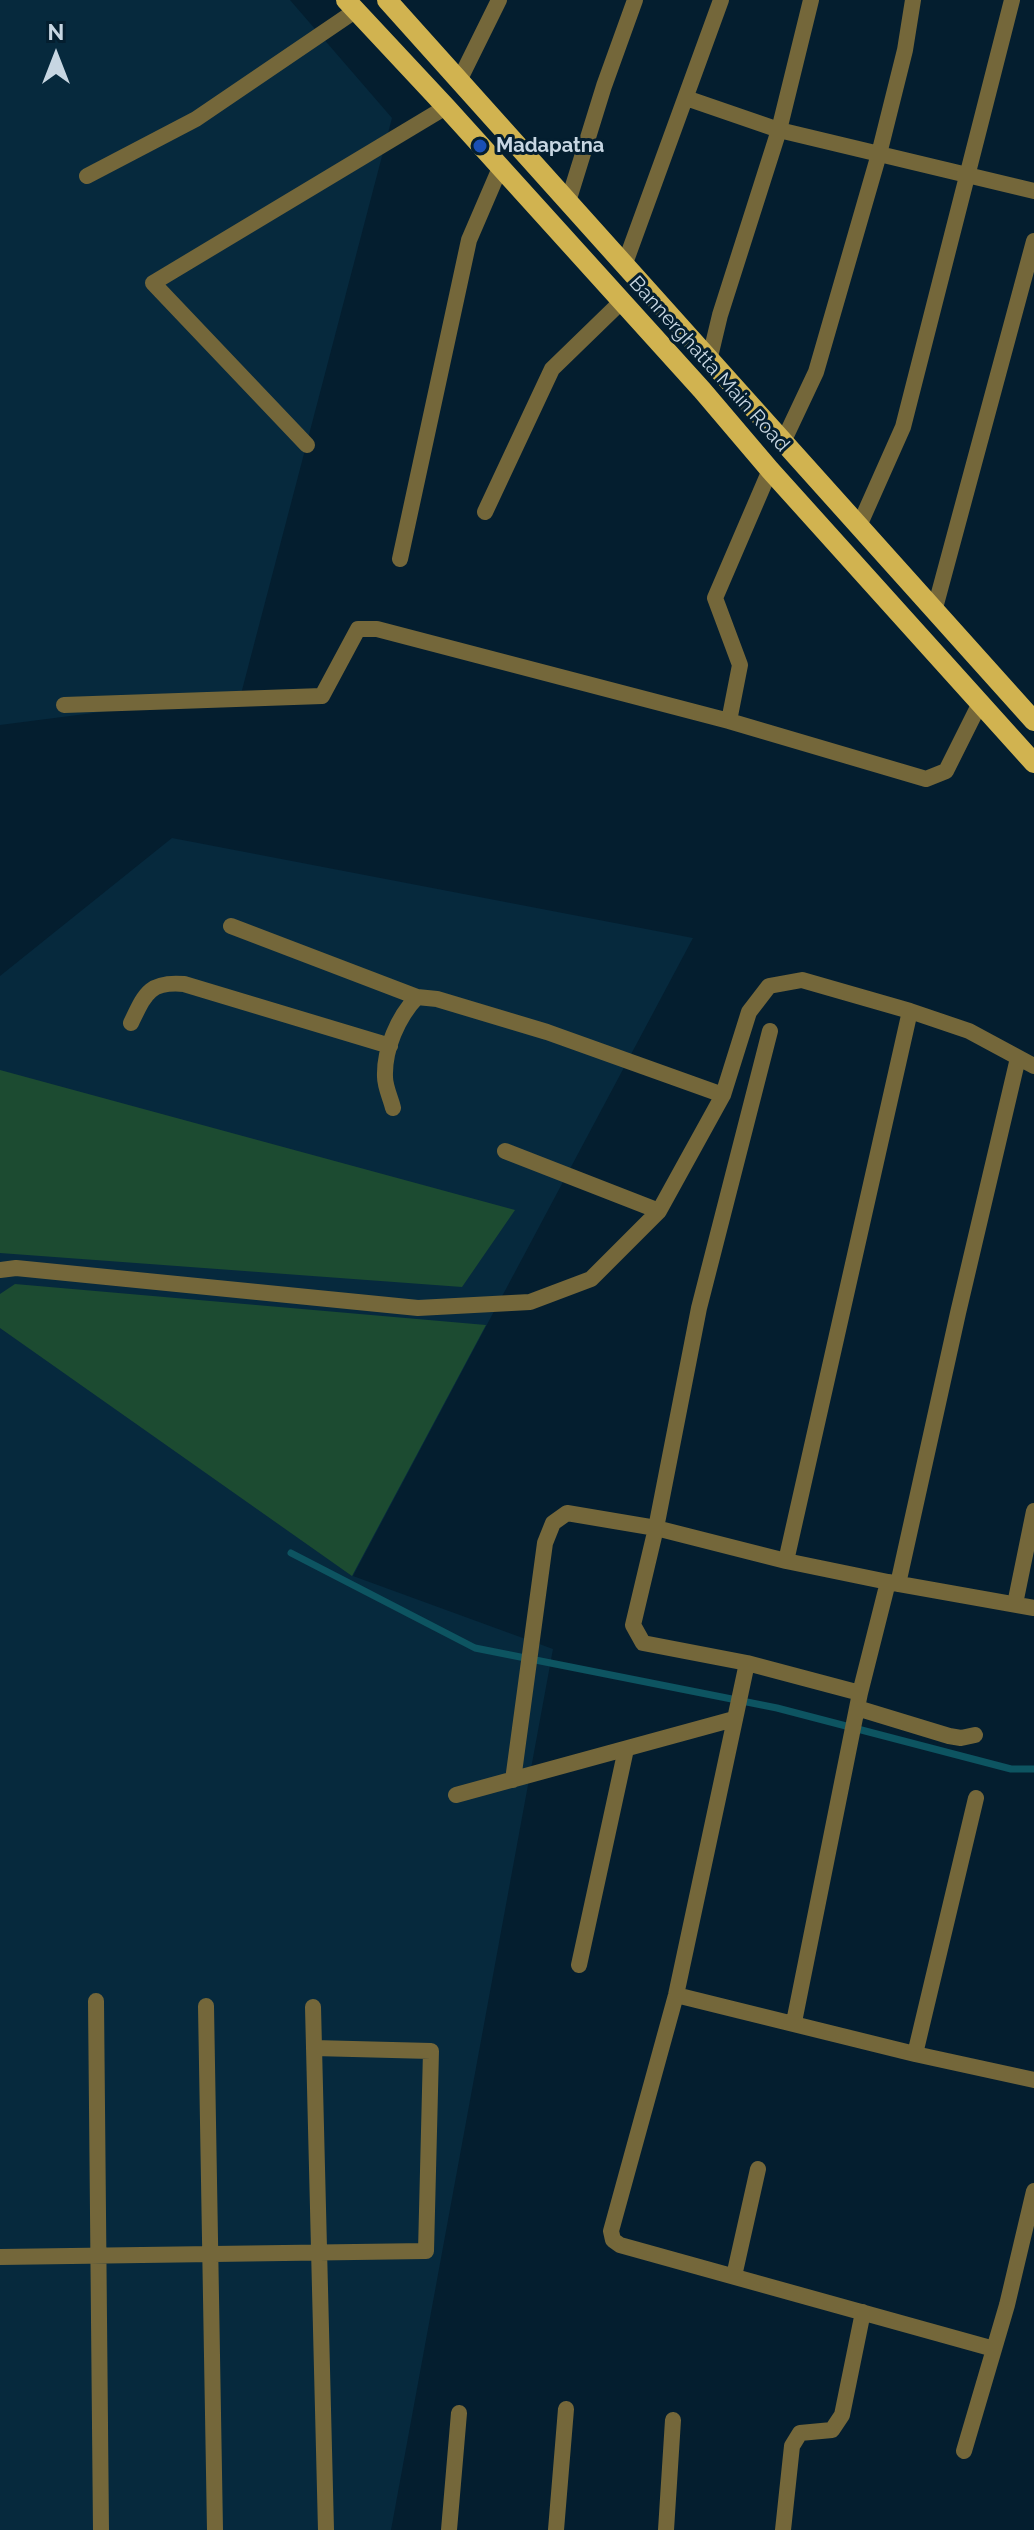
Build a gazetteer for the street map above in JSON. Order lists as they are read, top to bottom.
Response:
{
  "streets": {
    "main road": ["Bannerghatta Main Road"]
  },
  "places": ["Madapatna"],
  "north": "top"
}
